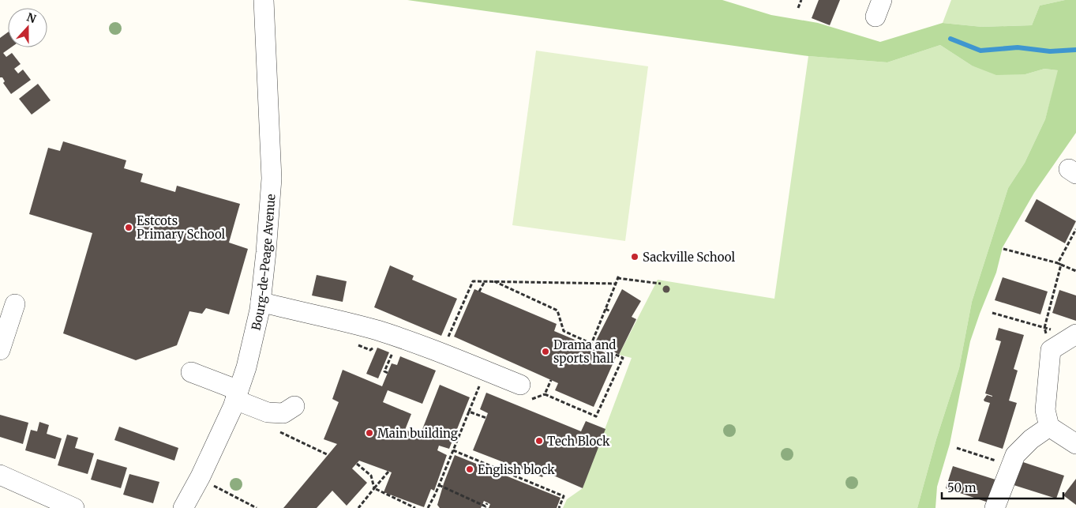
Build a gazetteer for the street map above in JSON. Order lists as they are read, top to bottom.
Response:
{
  "streets": {
    "street": ["Bourg-de-Peage Avenue"]
  },
  "places": [
    "Estcots Primary School",
    "Sackville School",
    "Drama and sports hall",
    "Main building",
    "Tech Block",
    "English block"
  ],
  "scale_bar": "50 m",
  "north": "top"
}
